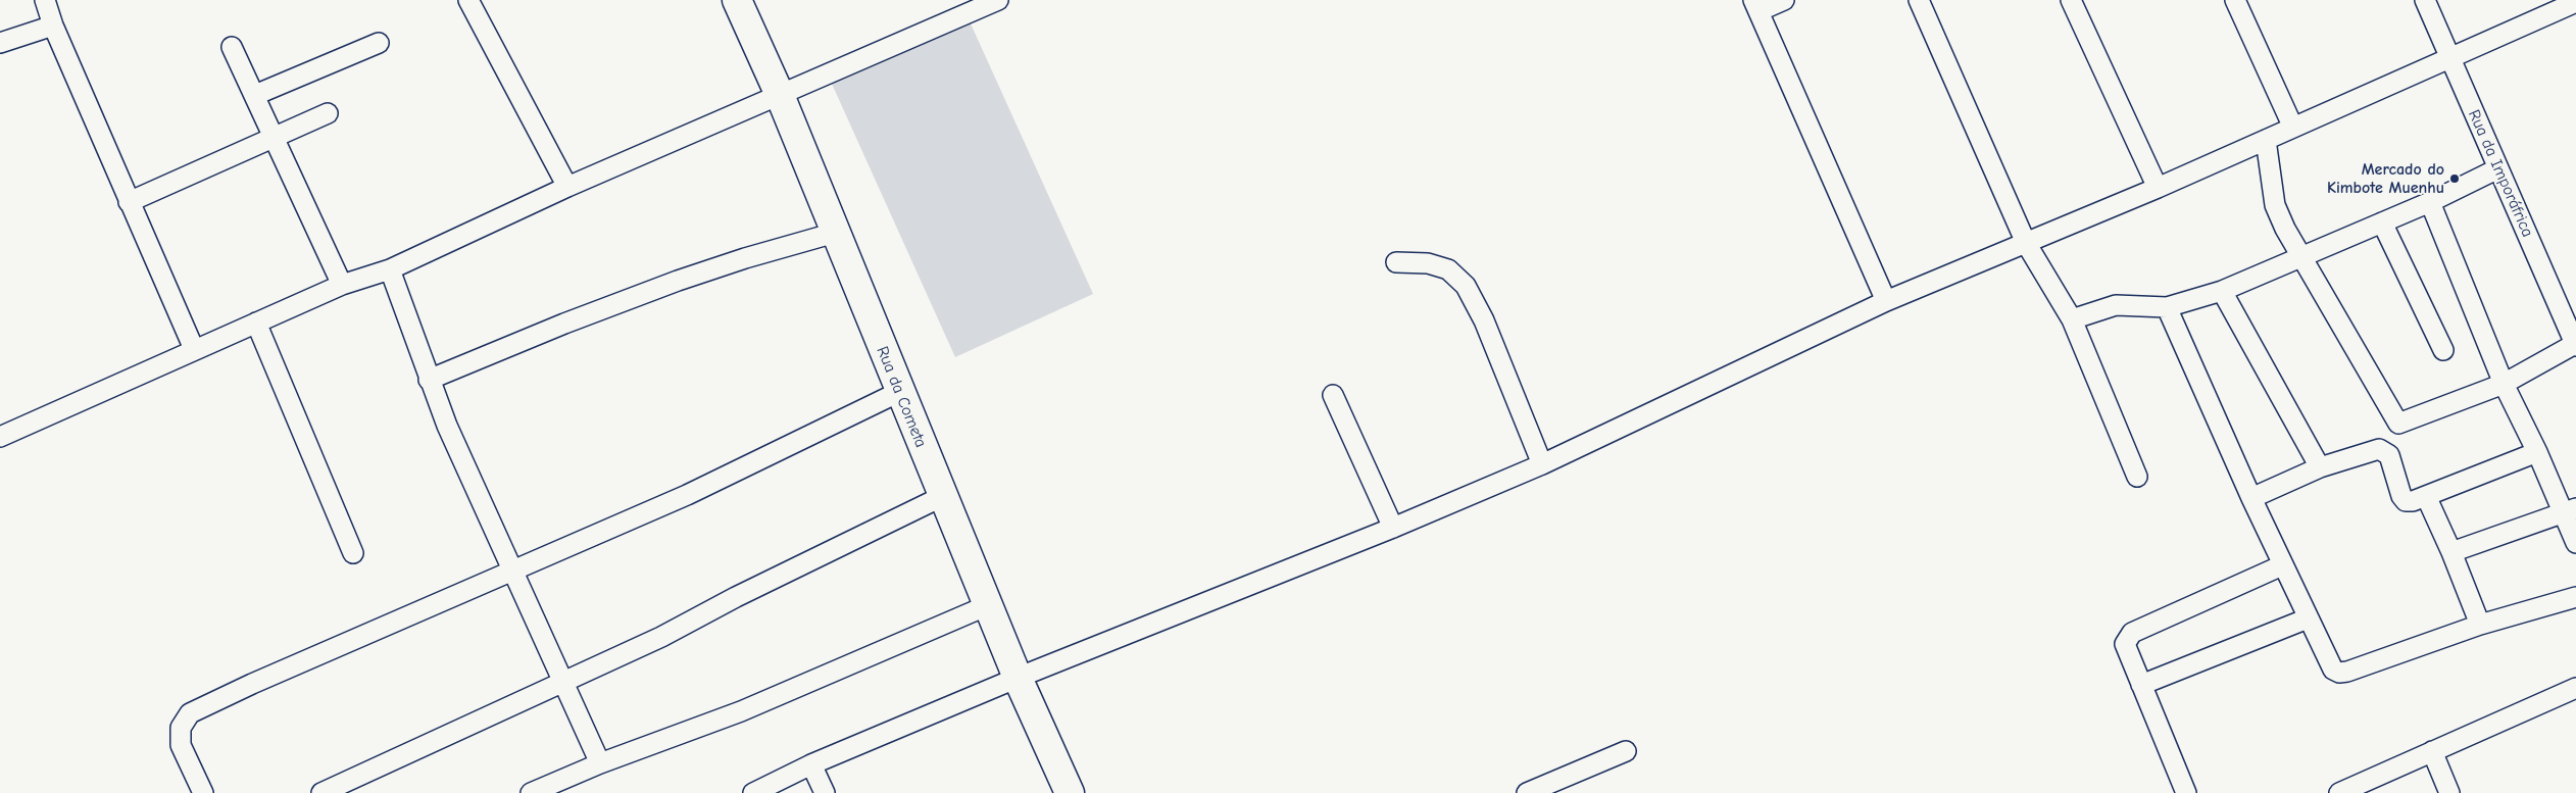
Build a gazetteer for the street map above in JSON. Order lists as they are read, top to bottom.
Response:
{
  "streets": {
    "street": ["Rua da Imporáfrica", "Rua da Cometa"]
  },
  "places": ["Mercado do Kimbote Muenhu"]
}
